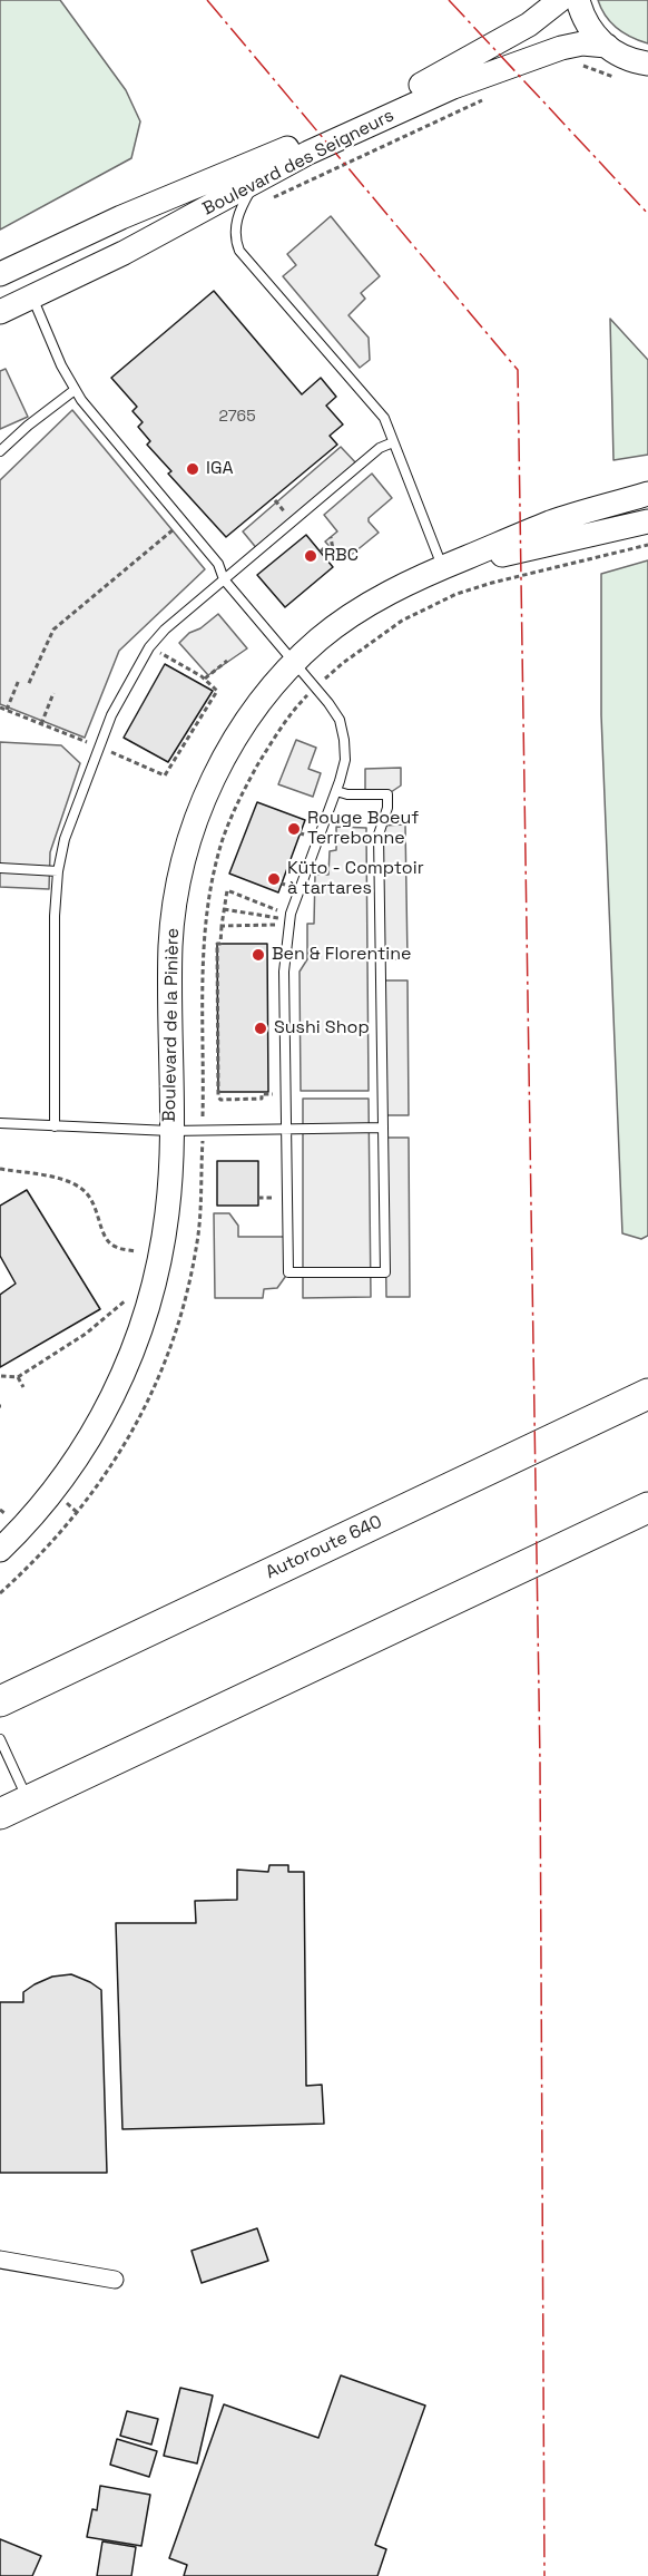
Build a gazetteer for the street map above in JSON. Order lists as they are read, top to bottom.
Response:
{
  "streets": {
    "highway": ["Autoroute 640"],
    "street": ["Boulevard des Seigneurs", "Boulevard de la Pinière"]
  },
  "places": [
    "IGA",
    "RBC",
    "Rouge Boeuf Terrebonne",
    "Küto - Comptoir à tartares",
    "Ben & Florentine",
    "Sushi Shop"
  ],
  "house_numbers": ["2765"]
}
